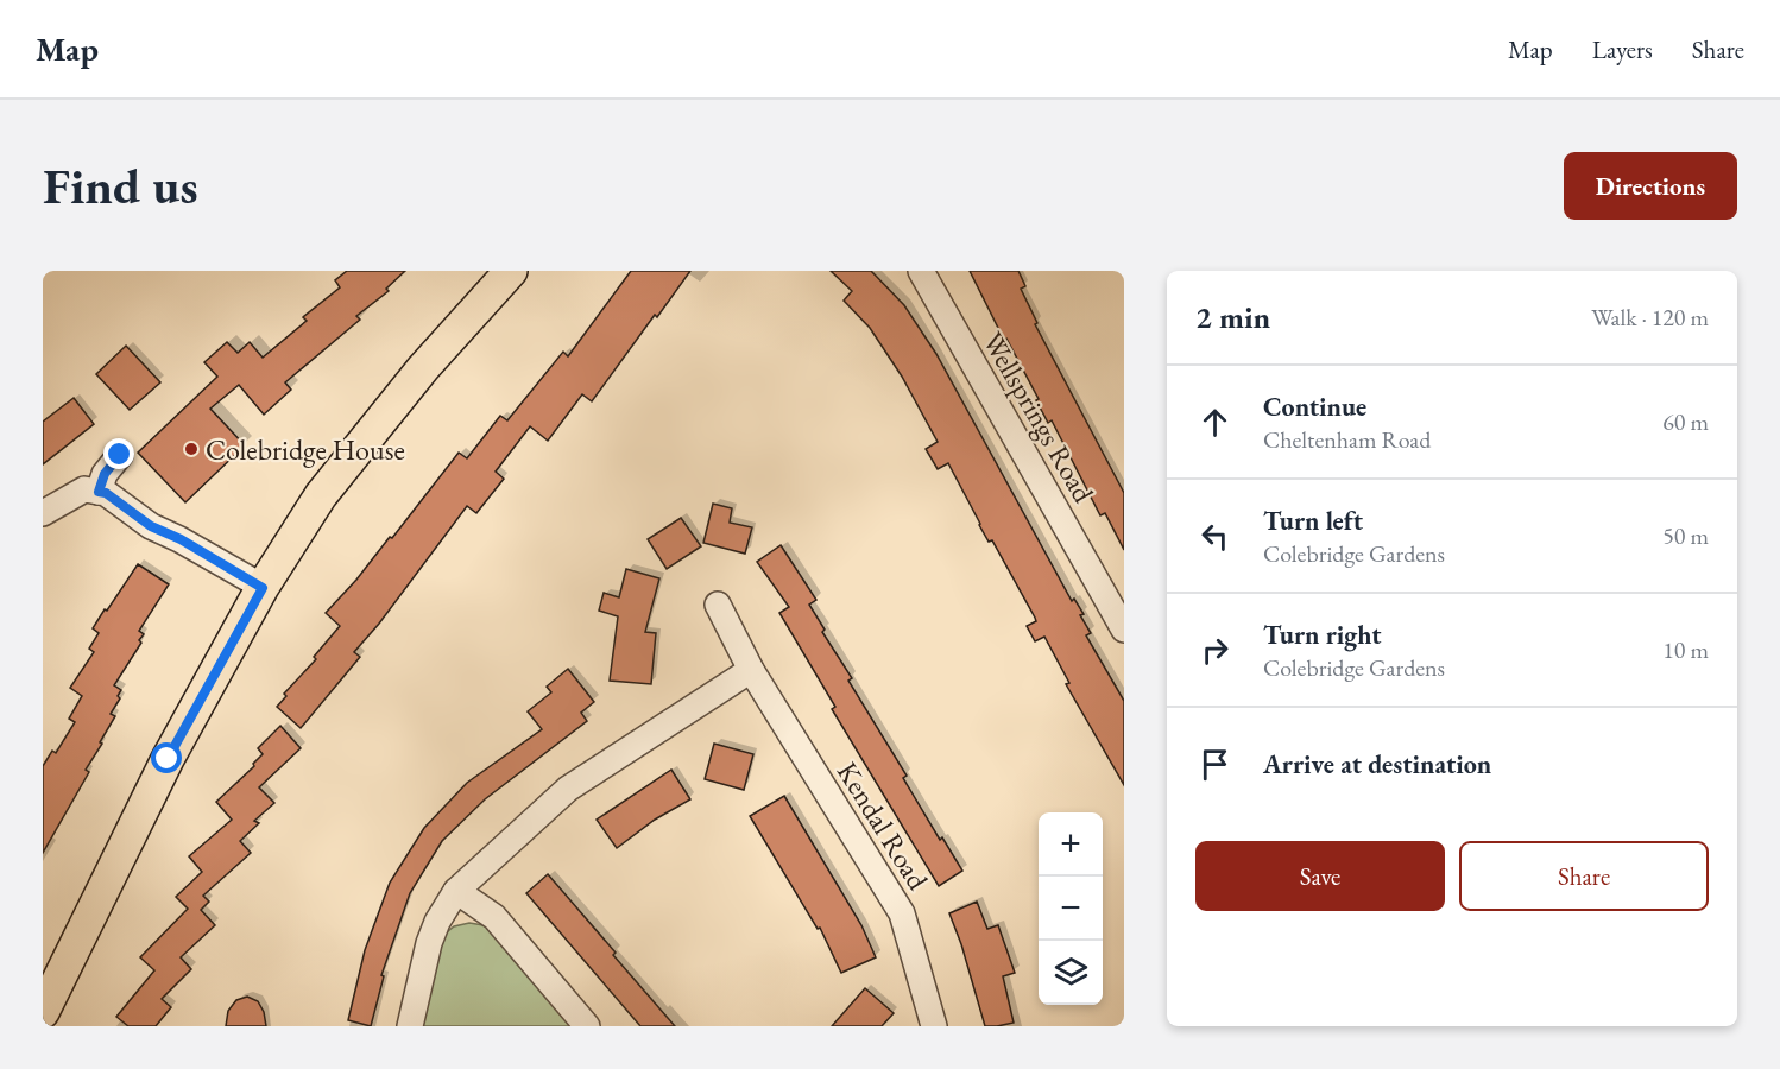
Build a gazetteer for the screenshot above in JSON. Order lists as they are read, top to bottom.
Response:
{
  "streets": {
    "street": ["Wellsprings Road", "Kendal Road"]
  },
  "places": ["Colebridge House"],
  "page": {
    "header": "Map",
    "nav": ["Map", "Layers", "Share"],
    "buttons": [
      "Directions",
      ["Save", "Share"]
    ],
    "title": "Find us",
    "heading": ["2 min", "Walk · 120 m"],
    "list": [
      ["Continue", "Cheltenham Road", "60 m"],
      ["Turn left", "Colebridge Gardens", "50 m"],
      ["Turn right", "Colebridge Gardens", "10 m"],
      "Arrive at destination"
    ],
    "map_buttons": ["+", "−"]
  }
}
